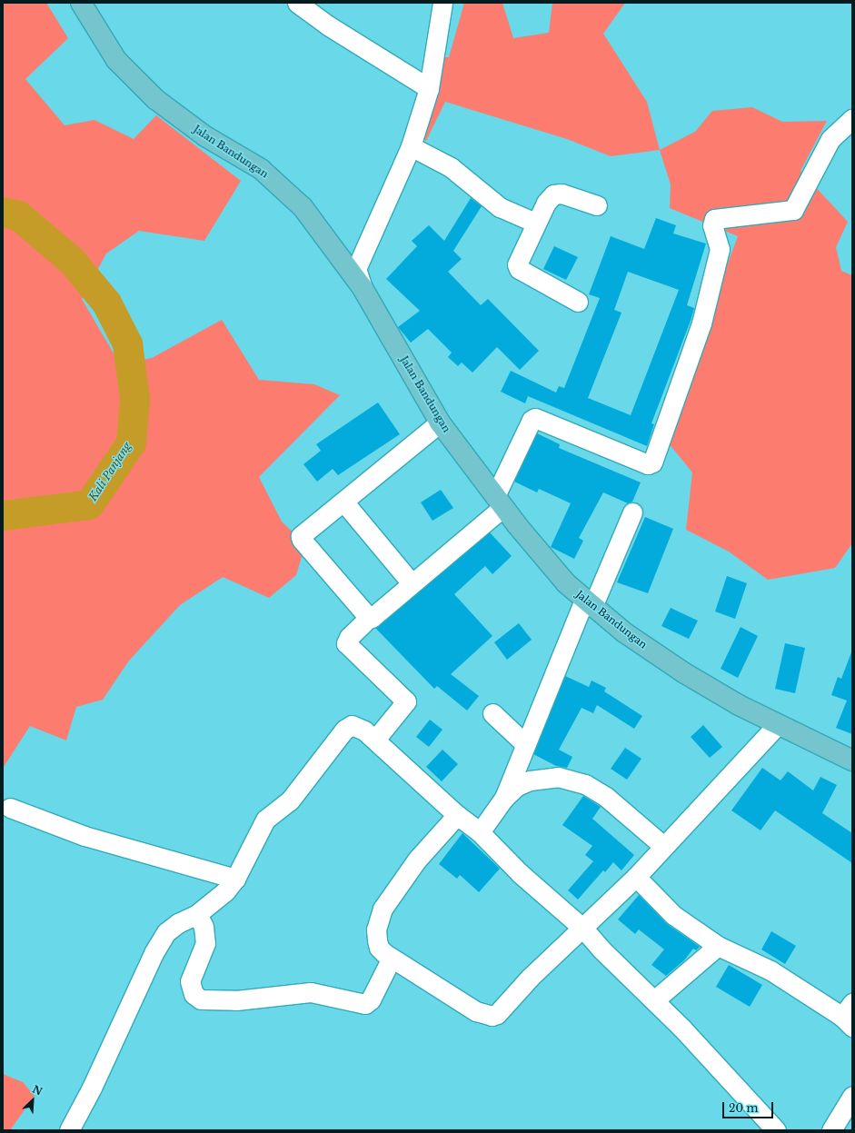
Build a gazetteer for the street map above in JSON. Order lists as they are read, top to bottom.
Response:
{
  "streets": {
    "main road": ["Jalan Bandungan"]
  },
  "water": ["Kali Panjang"],
  "scale_bar": "20 m",
  "north": "top right"
}
